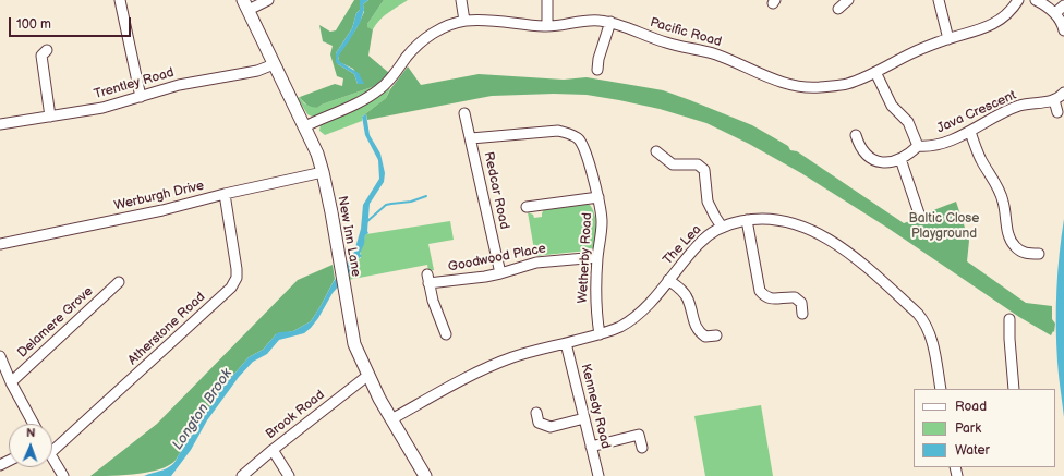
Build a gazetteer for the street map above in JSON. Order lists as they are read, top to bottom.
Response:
{
  "streets": {
    "street": [
      "Pacific Road",
      "Trentley Road",
      "Java Crescent",
      "Redcar Road",
      "Werburgh Drive",
      "New Inn Lane",
      "The Lea",
      "Goodwood Place",
      "Wetherby Road",
      "Delamere Grove",
      "Atherstone Road",
      "Kennedy Road",
      "Brook Road"
    ]
  },
  "crossings": [
    ["Pacific Road", "New Inn Lane"],
    ["Trentley Road", "New Inn Lane"],
    ["Redcar Road", "Goodwood Place"],
    ["Redcar Road", "Wetherby Road"],
    ["Werburgh Drive", "New Inn Lane"],
    ["Werburgh Drive", "Atherstone Road"],
    ["New Inn Lane", "The Lea"],
    ["New Inn Lane", "Brook Road"],
    ["The Lea", "Wetherby Road"],
    ["The Lea", "Kennedy Road"],
    ["Goodwood Place", "Wetherby Road"]
  ],
  "water": ["Longton Brook"],
  "parks": ["Baltic Close Playground"],
  "legend": ["Road", "Park", "Water"],
  "scale_bar": "100 m",
  "north": "top"
}
